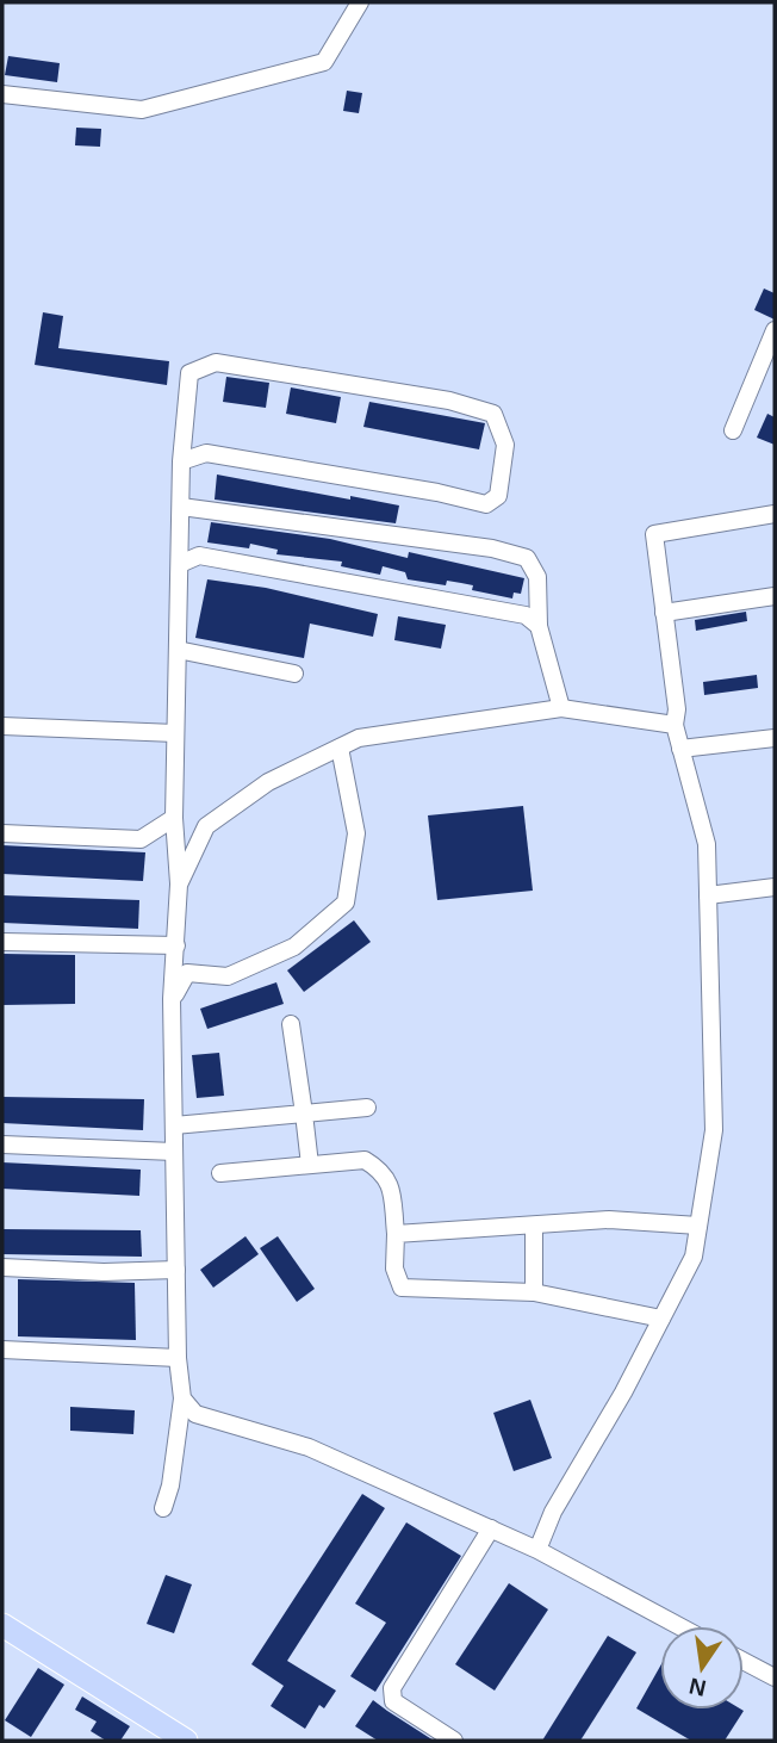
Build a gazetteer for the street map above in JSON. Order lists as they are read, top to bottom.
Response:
{
  "north": "bottom"
}
